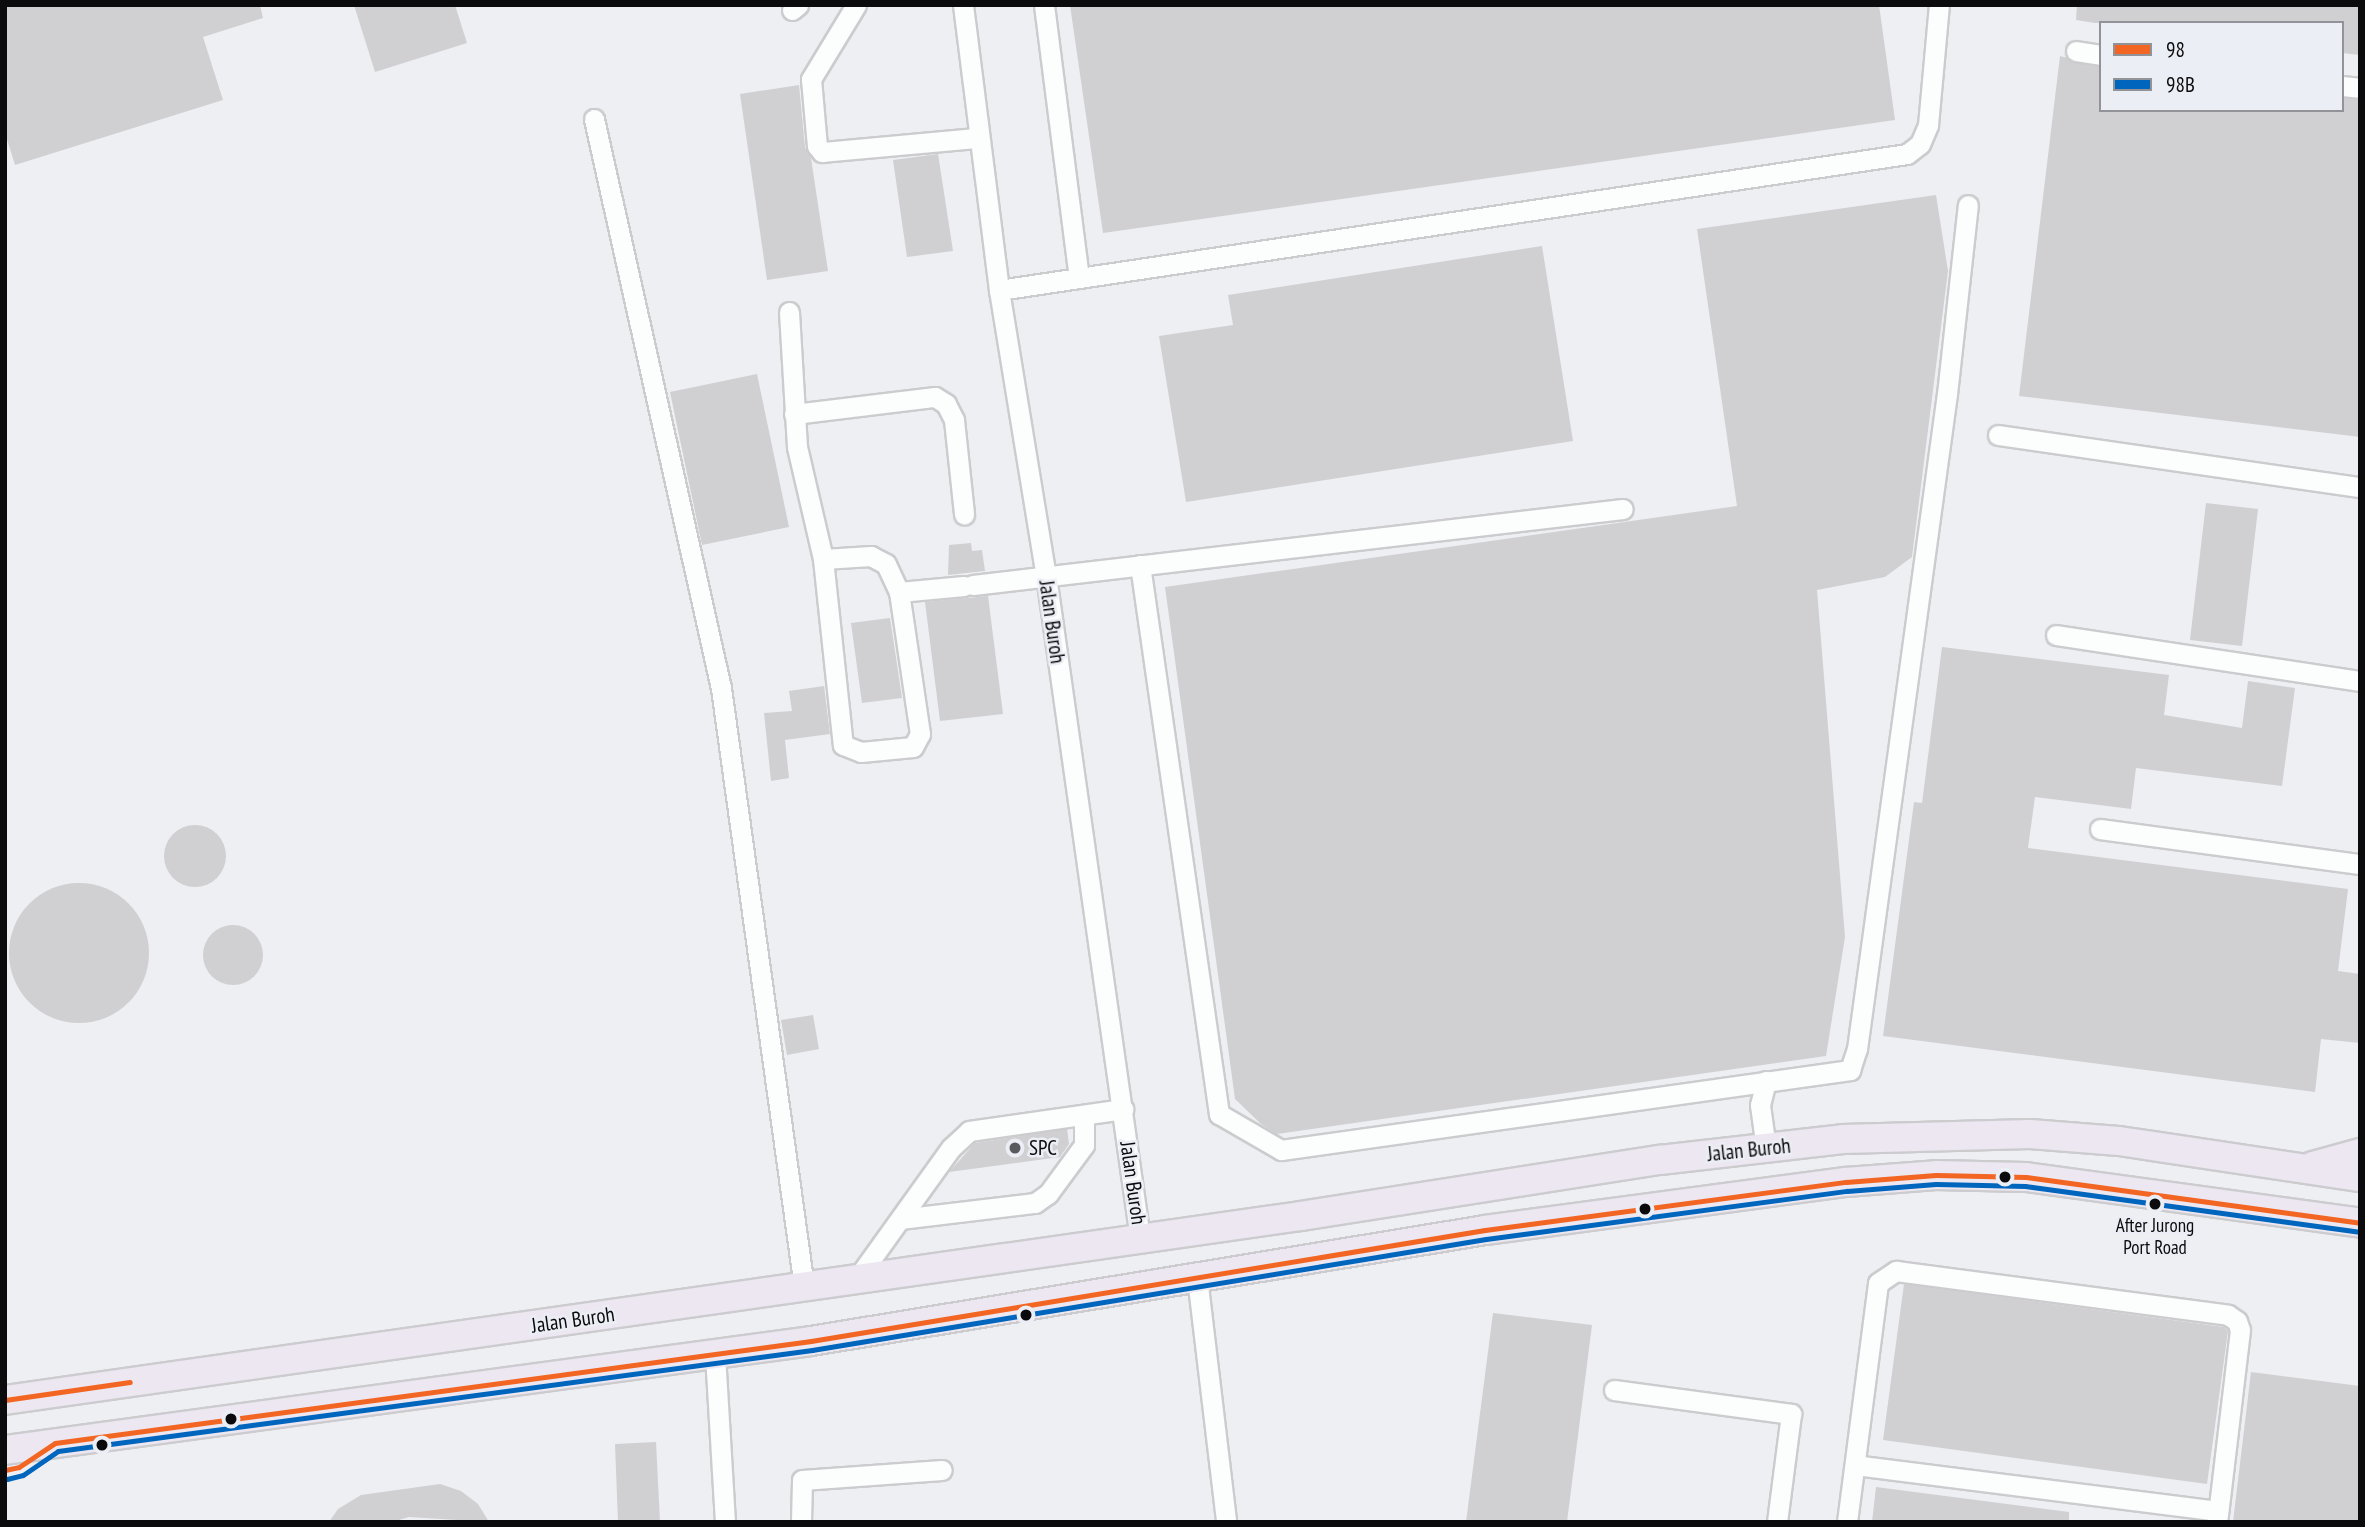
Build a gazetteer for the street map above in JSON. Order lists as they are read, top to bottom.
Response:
{
  "streets": {
    "highway": ["Jalan Buroh"]
  },
  "places": ["SPC", "After Jurong Port Road"],
  "lines": ["transit line 98", "transit line 98B"],
  "legend": ["98", "98B"]
}
